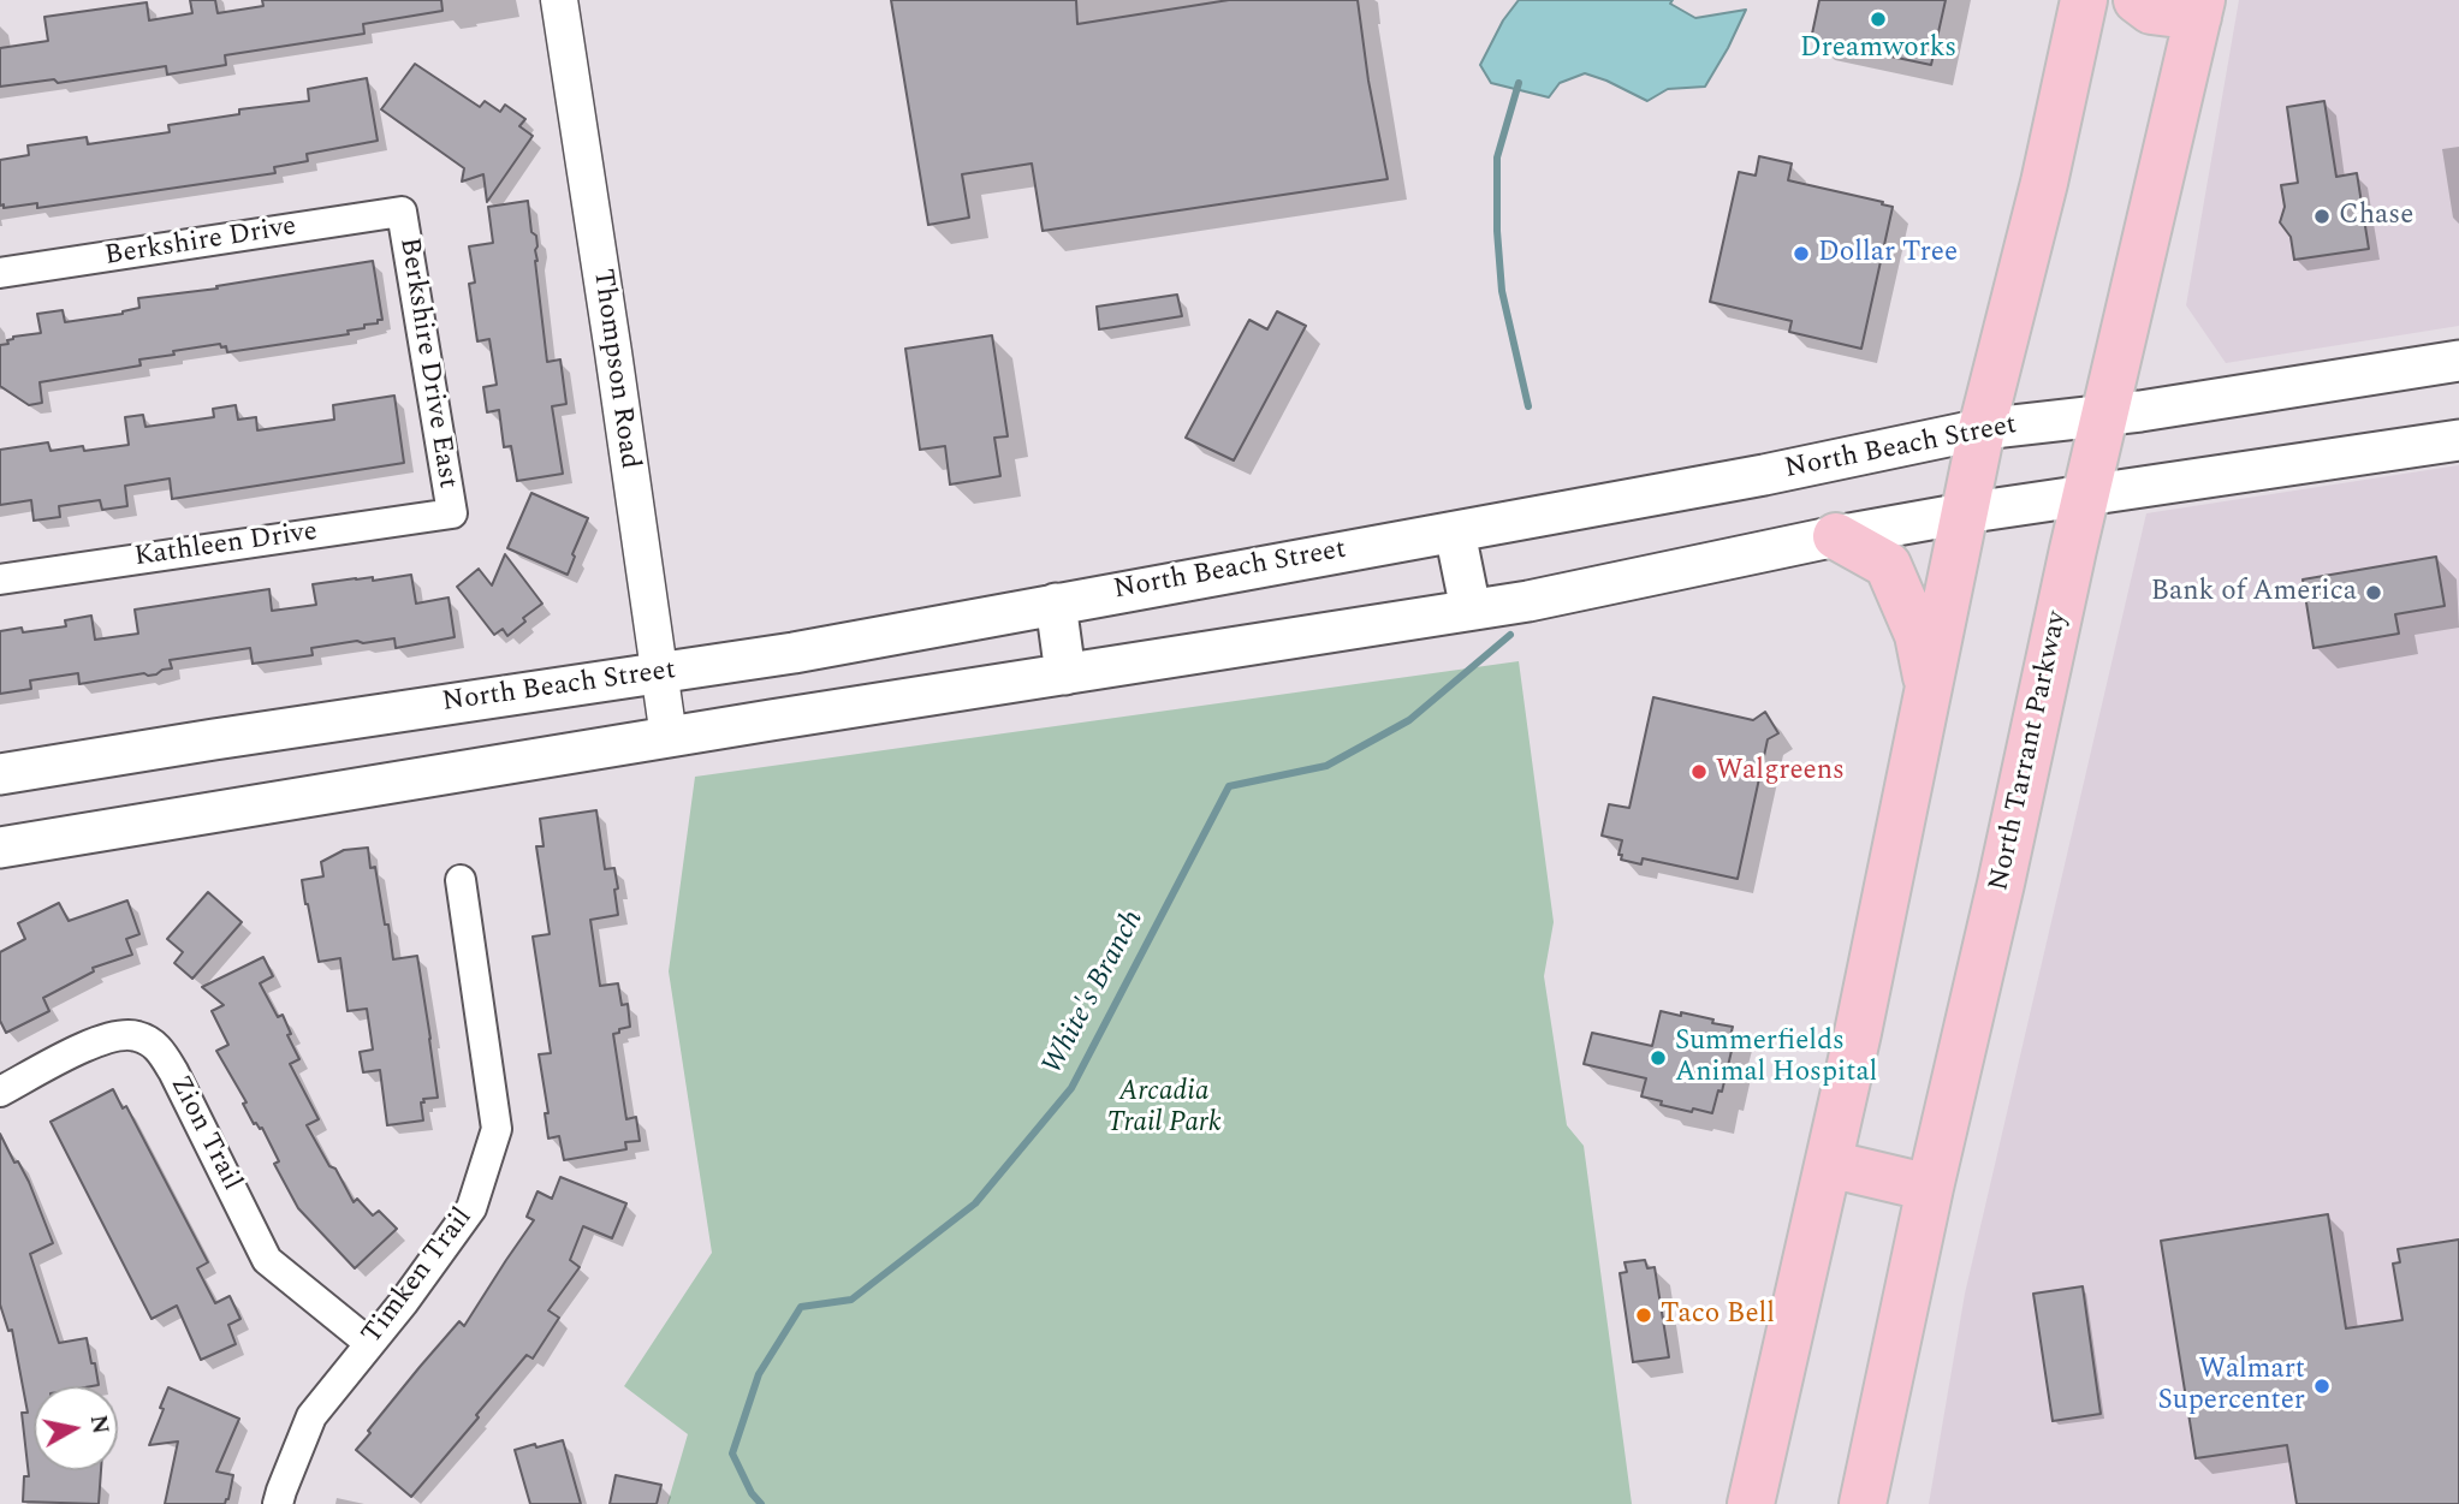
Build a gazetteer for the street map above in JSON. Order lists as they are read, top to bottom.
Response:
{
  "streets": {
    "main road": ["North Beach Street", "North Tarrant Parkway"],
    "street": [
      "Berkshire Drive",
      "Berkshire Drive East",
      "Thompson Road",
      "Kathleen Drive",
      "Zion Trail",
      "Timken Trail"
    ]
  },
  "crossings": [
    ["Berkshire Drive", "Berkshire Drive East"],
    ["Berkshire Drive East", "Kathleen Drive"],
    ["Thompson Road", "North Beach Street"],
    ["North Beach Street", "North Tarrant Parkway"],
    ["Zion Trail", "Timken Trail"]
  ],
  "water": ["White's Branch"],
  "parks": ["Arcadia Trail Park"],
  "places": [
    "Dreamworks",
    "Chase",
    "Dollar Tree",
    "Bank of America",
    "Walgreens",
    "Summerfields Animal Hospital",
    "Taco Bell",
    "Walmart Supercenter"
  ],
  "north": "right"
}
